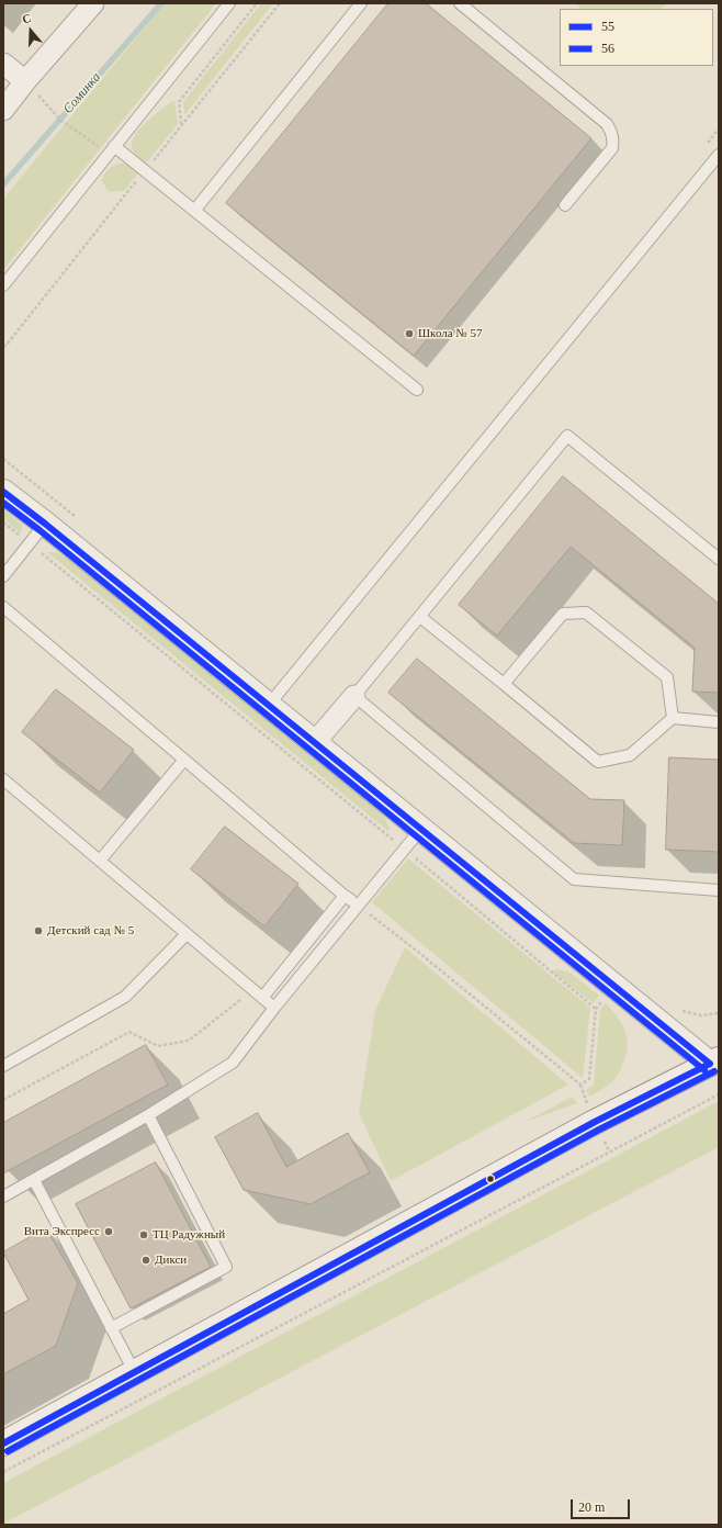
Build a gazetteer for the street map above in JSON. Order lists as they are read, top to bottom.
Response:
{
  "water": ["Соминка"],
  "places": [
    "Школа № 57",
    "Детский сад № 5",
    "Вита Экспресс",
    "ТЦ Радужный",
    "Дикси"
  ],
  "lines": ["transit line 55", "transit line 56"],
  "legend": ["55", "56"],
  "scale_bar": "20 m",
  "north": "top"
}
